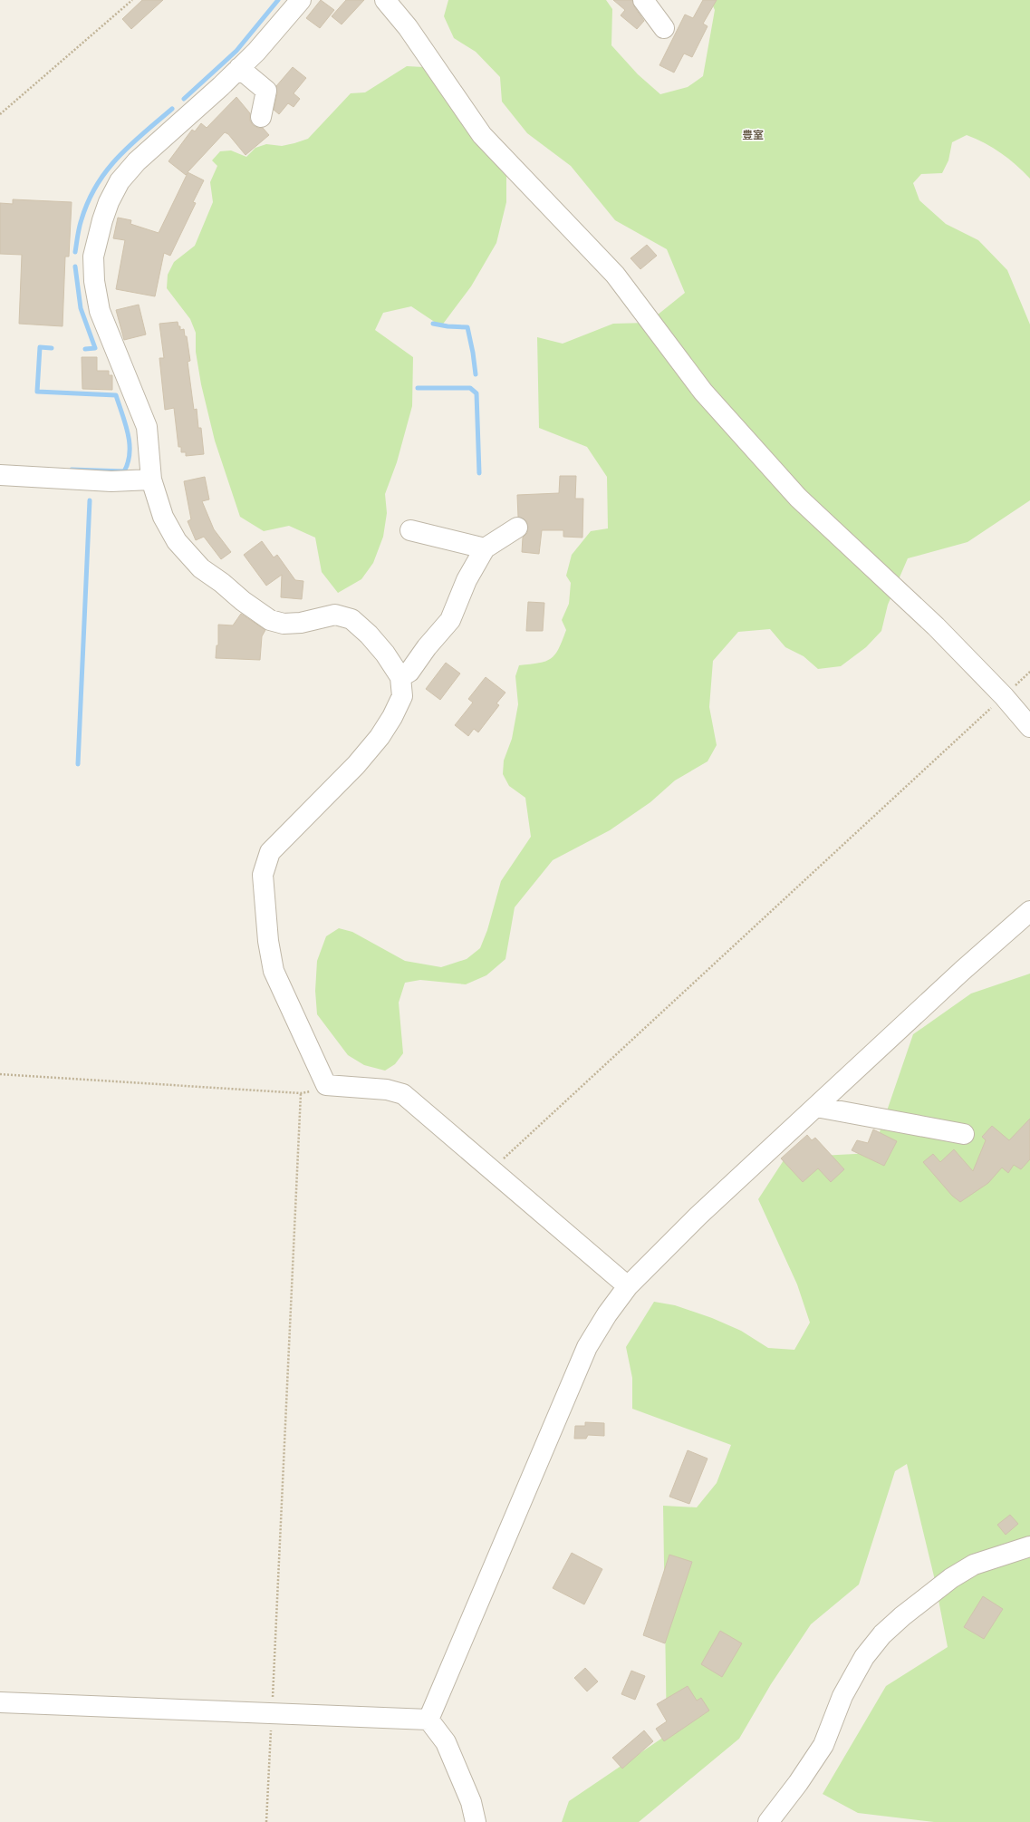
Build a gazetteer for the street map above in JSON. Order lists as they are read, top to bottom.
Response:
{
  "districts": ["豊室"]
}
